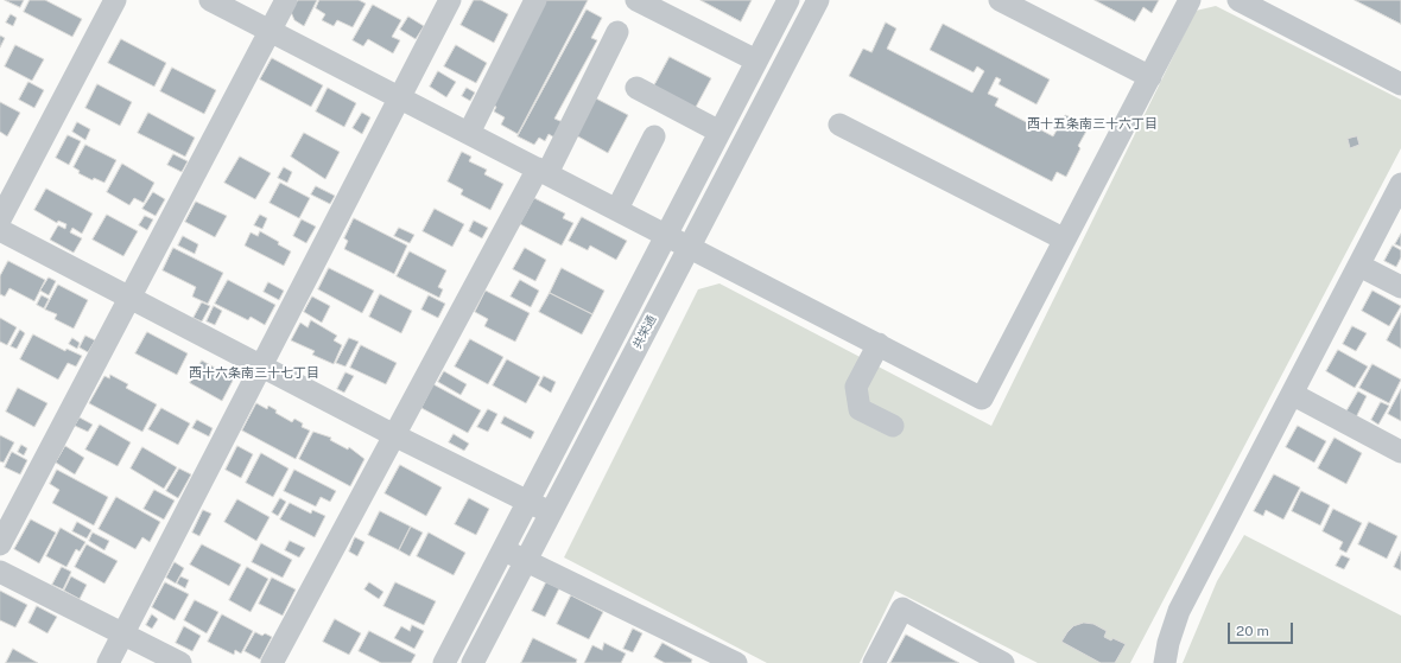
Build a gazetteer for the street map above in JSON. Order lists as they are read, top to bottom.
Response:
{
  "streets": {
    "street": ["共栄通"]
  },
  "districts": ["西十五条南三十六丁目", "西十六条南三十七丁目"],
  "scale_bar": "20 m"
}
